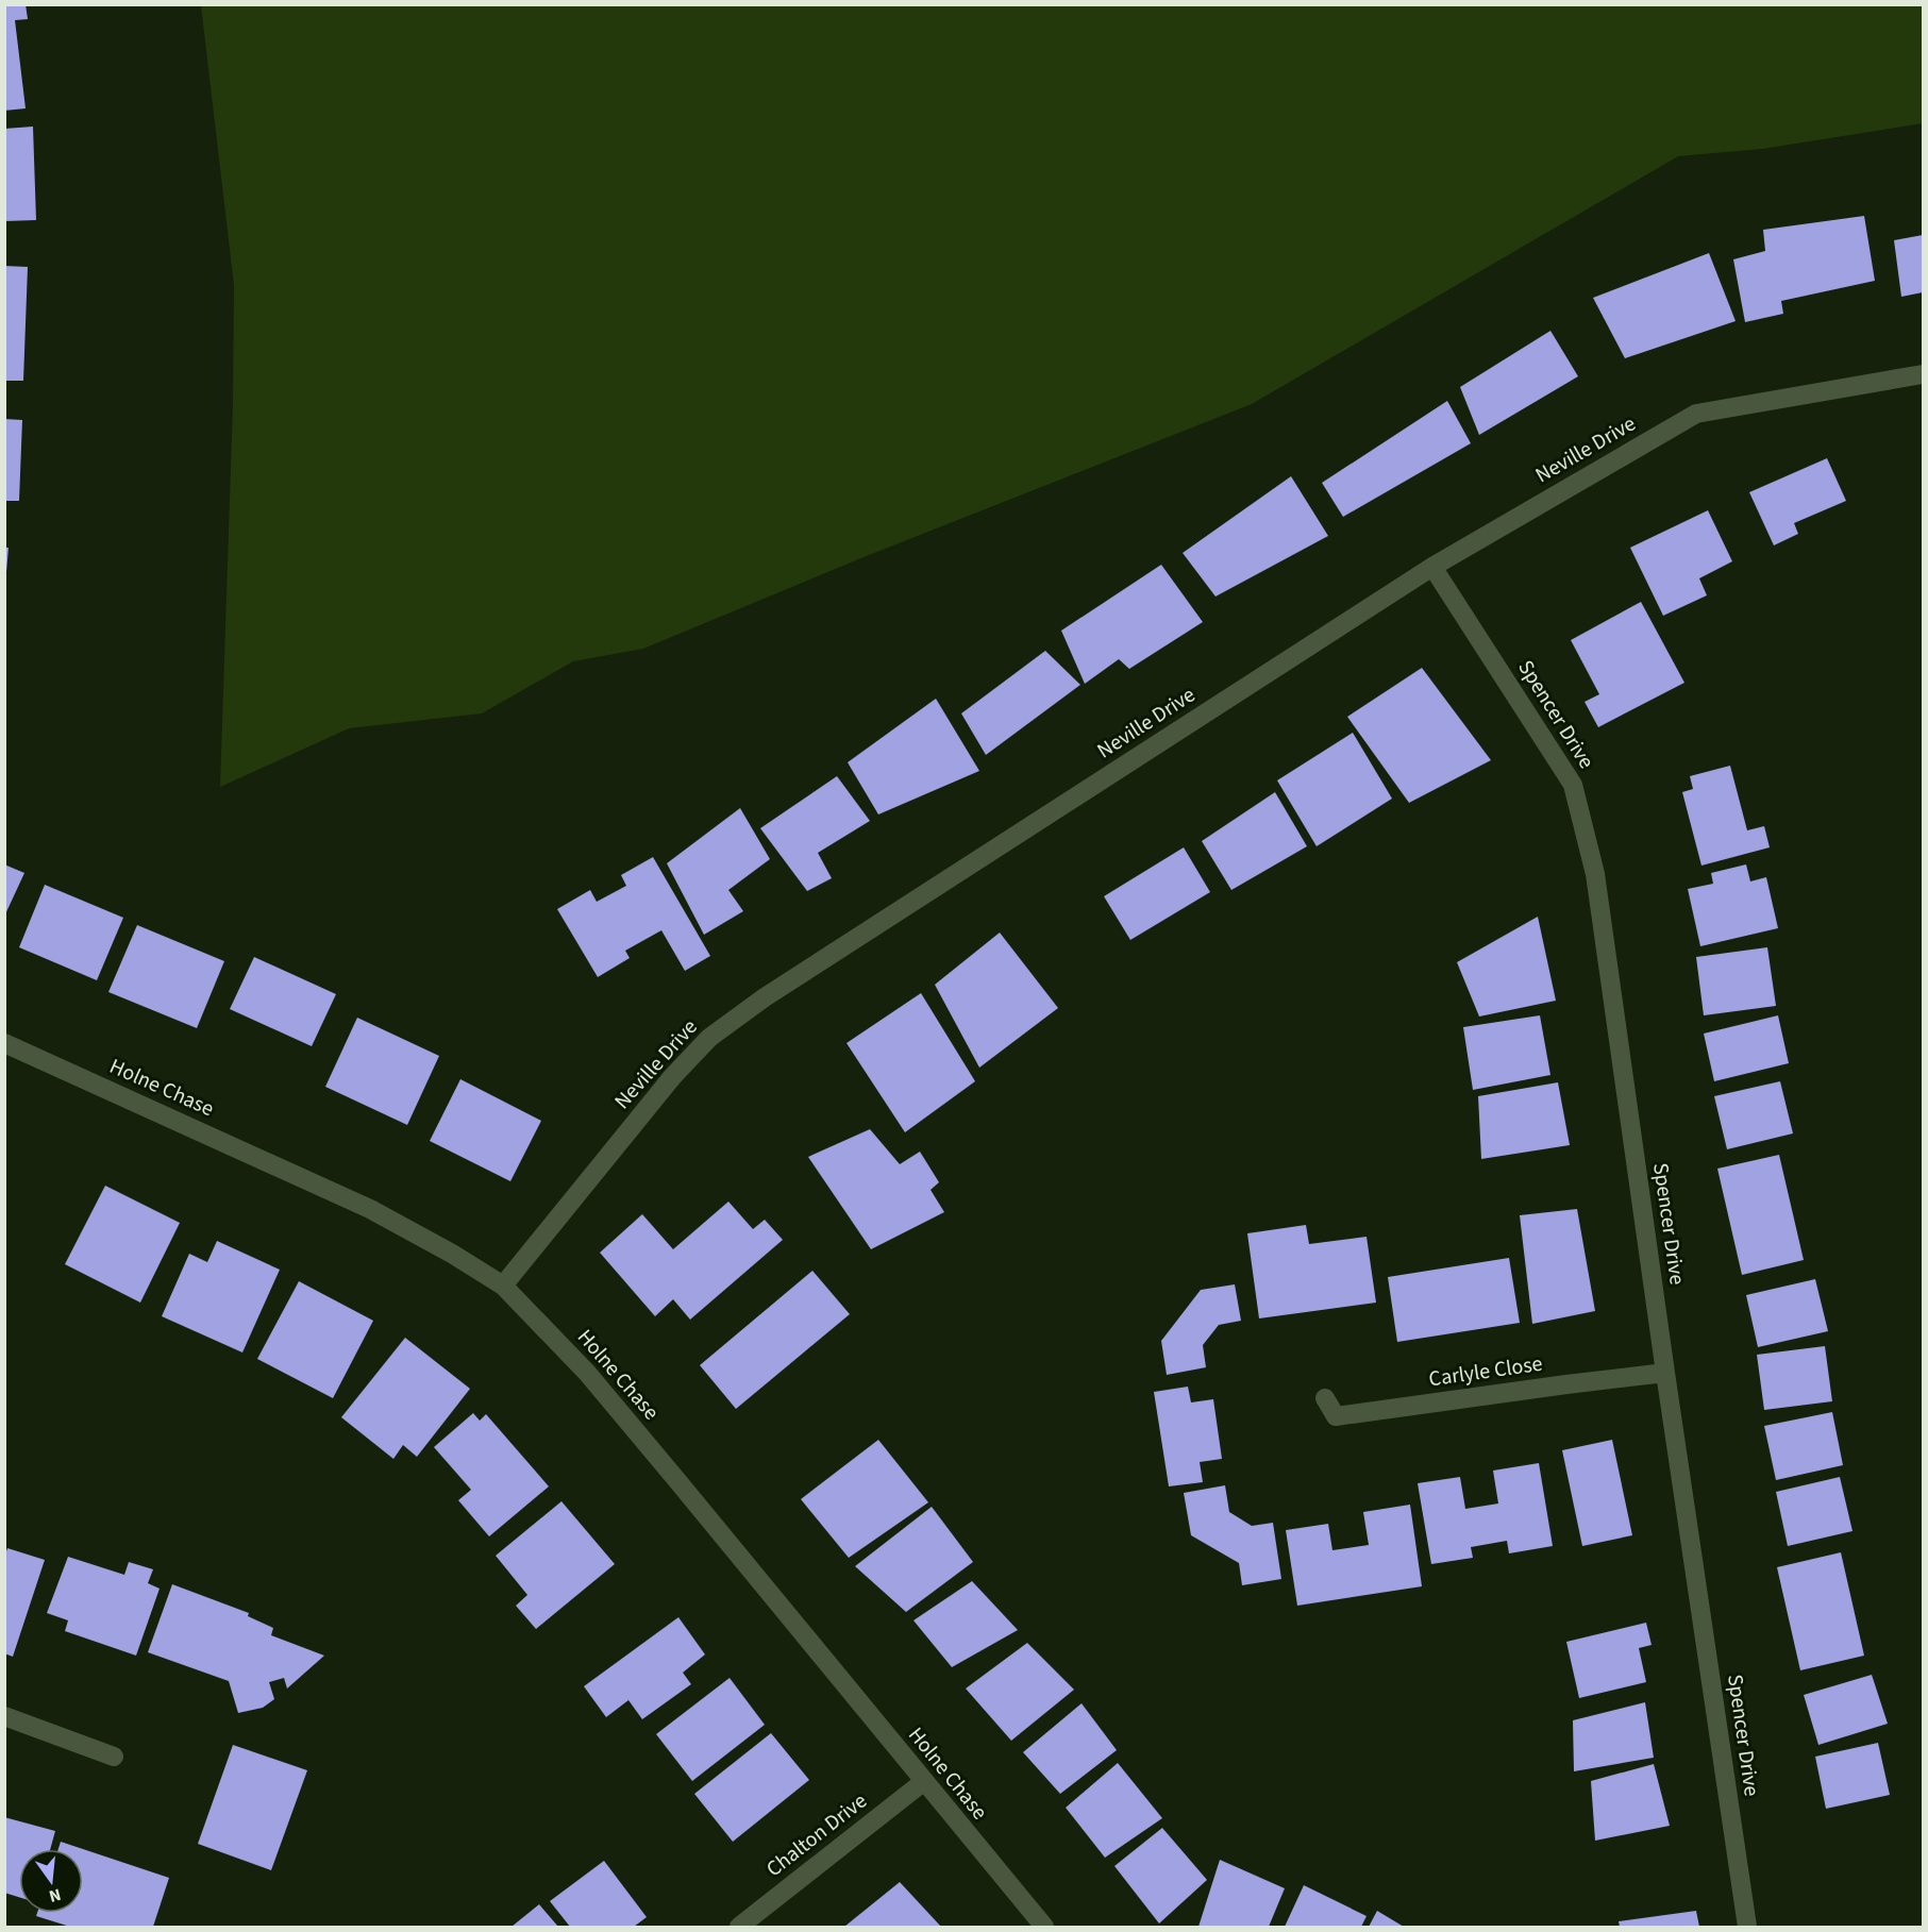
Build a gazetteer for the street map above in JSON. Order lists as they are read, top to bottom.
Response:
{
  "streets": {
    "street": [
      "Neville Drive",
      "Spencer Drive",
      "Holne Chase",
      "Carlyle Close",
      "Chalton Drive"
    ]
  },
  "crossings": [
    ["Neville Drive", "Spencer Drive"],
    ["Neville Drive", "Holne Chase"],
    ["Spencer Drive", "Carlyle Close"],
    ["Holne Chase", "Chalton Drive"]
  ],
  "north": "bottom"
}
